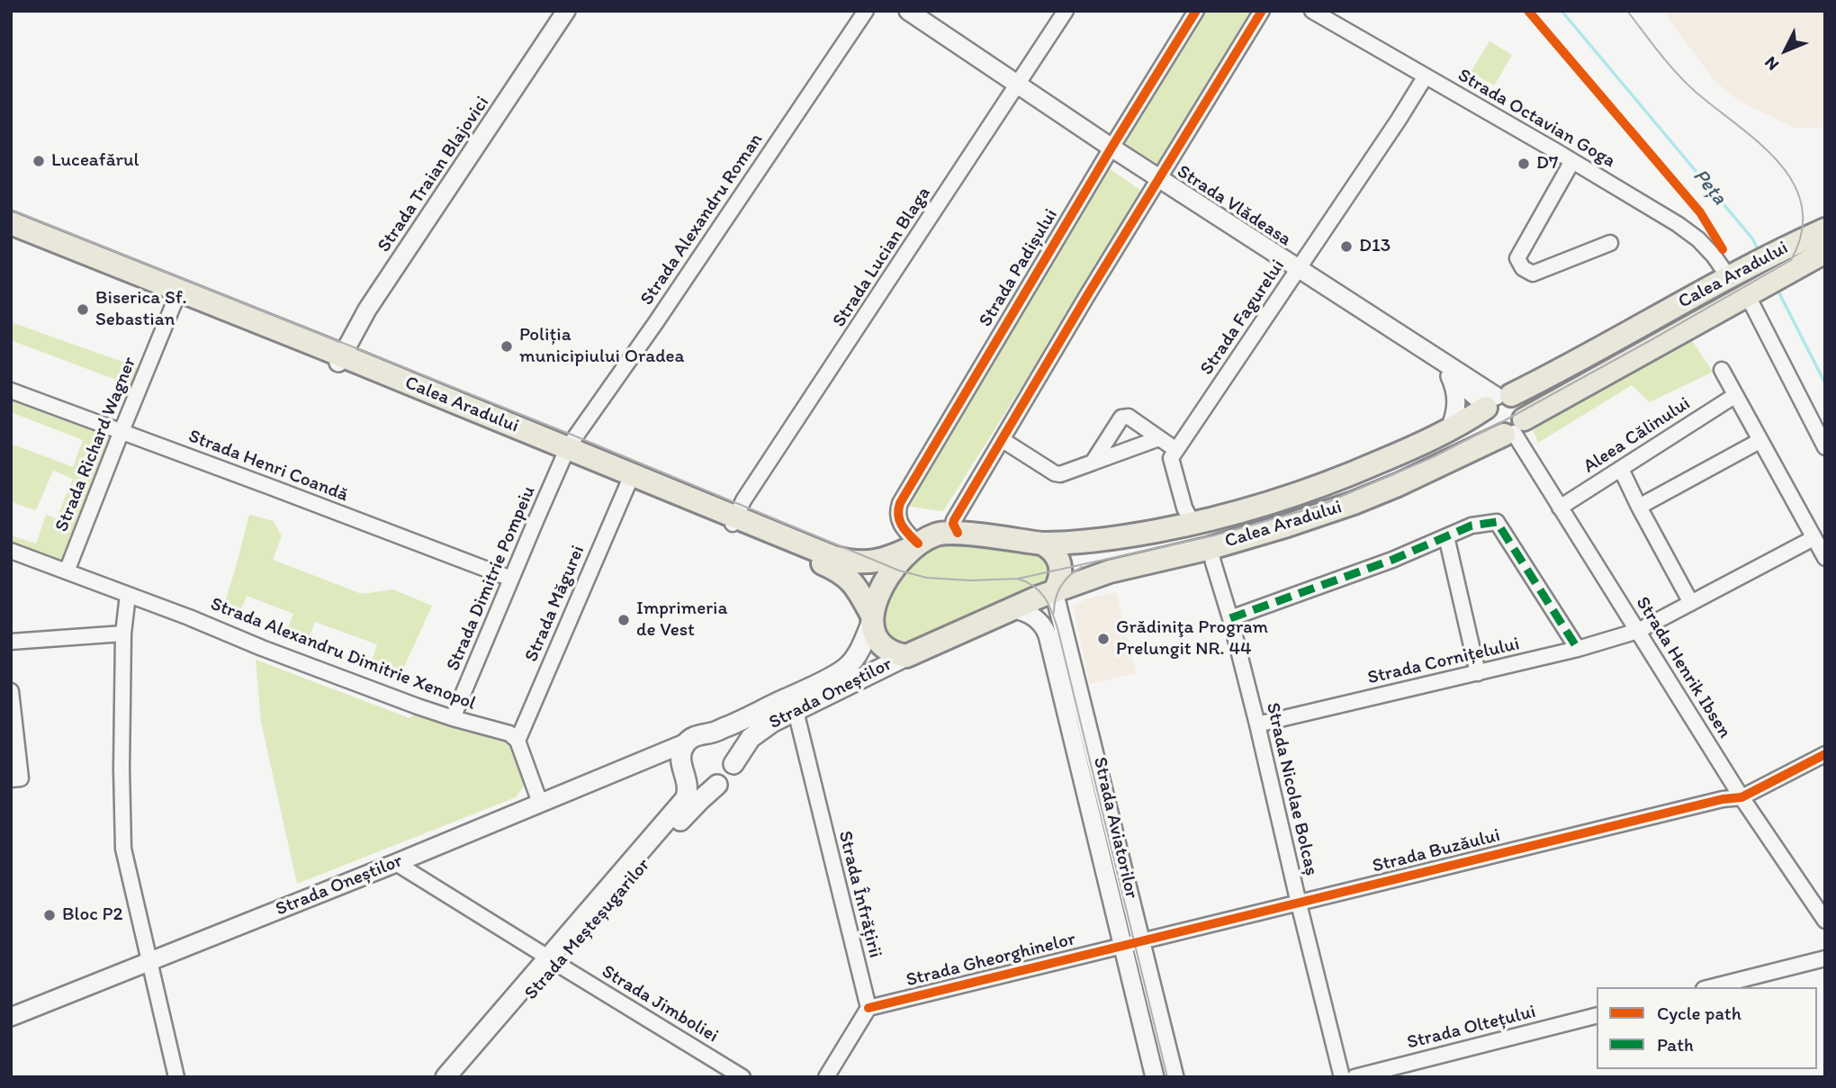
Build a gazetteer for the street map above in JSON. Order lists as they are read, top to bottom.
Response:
{
  "streets": {
    "main road": ["Calea Aradului", "Strada Oneștilor", "Strada Meșteșugarilor"],
    "street": [
      "Strada Octavian Goga",
      "Strada Traian Blajovici",
      "Strada Vlădeasa",
      "Strada Alexandru Roman",
      "Strada Lucian Blaga",
      "Strada Padișului",
      "Strada Fagurelui",
      "Aleea Călinului",
      "Strada Richard Wagner",
      "Strada Henri Coandă",
      "Strada Dimitrie Pompeiu",
      "Strada Măgurei",
      "Strada Alexandru Dimitrie Xenopol",
      "Strada Cornițelului",
      "Strada Henrik Ibsen",
      "Strada Nicolae Bolcaș",
      "Strada Aviatorilor",
      "Strada Buzăului",
      "Strada Înfrățirii",
      "Strada Gheorghinelor",
      "Strada Jimboliei",
      "Strada Oltețului"
    ]
  },
  "crossings": [
    ["Strada Octavian Goga", "Calea Aradului"],
    ["Strada Octavian Goga", "Strada Fagurelui"],
    ["Strada Traian Blajovici", "Calea Aradului"],
    ["Strada Vlădeasa", "Strada Lucian Blaga"],
    ["Strada Vlădeasa", "Strada Padișului"],
    ["Strada Vlădeasa", "Calea Aradului"],
    ["Strada Vlădeasa", "Strada Fagurelui"],
    ["Strada Vlădeasa", "Strada Henrik Ibsen"],
    ["Strada Alexandru Roman", "Calea Aradului"],
    ["Strada Alexandru Roman", "Strada Dimitrie Pompeiu"],
    ["Strada Lucian Blaga", "Calea Aradului"],
    ["Strada Padișului", "Calea Aradului"],
    ["Calea Aradului", "Strada Richard Wagner"],
    ["Calea Aradului", "Strada Dimitrie Pompeiu"],
    ["Calea Aradului", "Strada Măgurei"],
    ["Calea Aradului", "Strada Henrik Ibsen"],
    ["Calea Aradului", "Strada Oneștilor"],
    ["Calea Aradului", "Strada Nicolae Bolcaș"],
    ["Calea Aradului", "Strada Aviatorilor"],
    ["Aleea Călinului", "Strada Henrik Ibsen"],
    ["Strada Richard Wagner", "Strada Henri Coandă"],
    ["Strada Richard Wagner", "Strada Alexandru Dimitrie Xenopol"],
    ["Strada Henri Coandă", "Strada Dimitrie Pompeiu"],
    ["Strada Dimitrie Pompeiu", "Strada Alexandru Dimitrie Xenopol"],
    ["Strada Măgurei", "Strada Alexandru Dimitrie Xenopol"],
    ["Strada Cornițelului", "Strada Henrik Ibsen"],
    ["Strada Cornițelului", "Strada Nicolae Bolcaș"],
    ["Strada Henrik Ibsen", "Strada Buzăului"],
    ["Strada Oneștilor", "Strada Înfrățirii"],
    ["Strada Oneștilor", "Strada Meșteșugarilor"],
    ["Strada Oneștilor", "Strada Jimboliei"],
    ["Strada Nicolae Bolcaș", "Strada Buzăului"],
    ["Strada Aviatorilor", "Strada Buzăului"],
    ["Strada Aviatorilor", "Strada Gheorghinelor"],
    ["Strada Buzăului", "Strada Gheorghinelor"],
    ["Strada Înfrățirii", "Strada Gheorghinelor"],
    ["Strada Meșteșugarilor", "Strada Jimboliei"]
  ],
  "water": ["Peța"],
  "places": [
    "Luceafărul",
    "D7",
    "D13",
    "Biserica Sf. Sebastian",
    "Poliția municipiului Oradea",
    "Imprimeria de Vest",
    "Grădiniţa Program Prelungit NR. 44",
    "Bloc P2"
  ],
  "legend": ["Cycle path", "Path"],
  "north": "bottom left"
}
